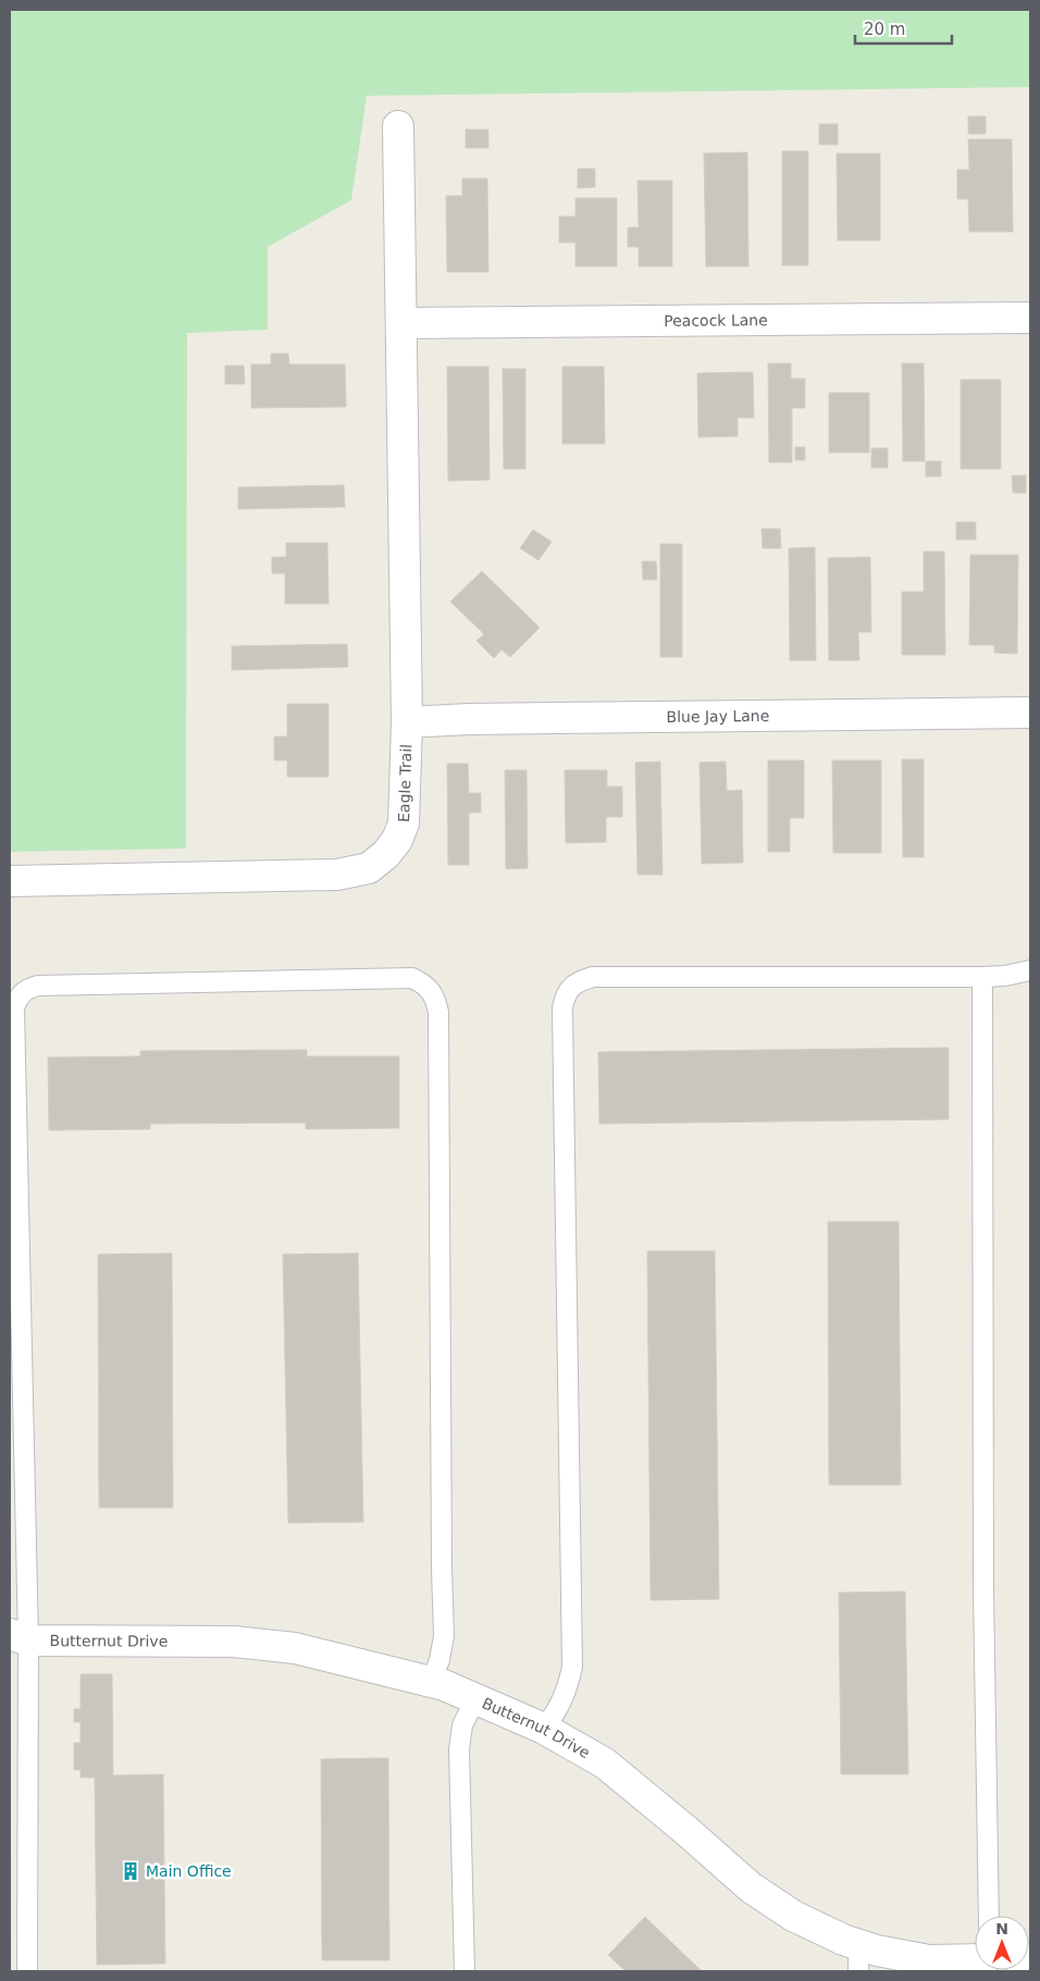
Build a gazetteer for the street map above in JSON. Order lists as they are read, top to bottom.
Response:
{
  "streets": {
    "street": [
      "Peacock Lane",
      "Blue Jay Lane",
      "Eagle Trail",
      "Butternut Drive"
    ]
  },
  "crossings": [
    ["Peacock Lane", "Eagle Trail"],
    ["Blue Jay Lane", "Eagle Trail"]
  ],
  "places": {
    "building": ["Main Office"]
  },
  "scale_bar": "20 m",
  "north": "top"
}
